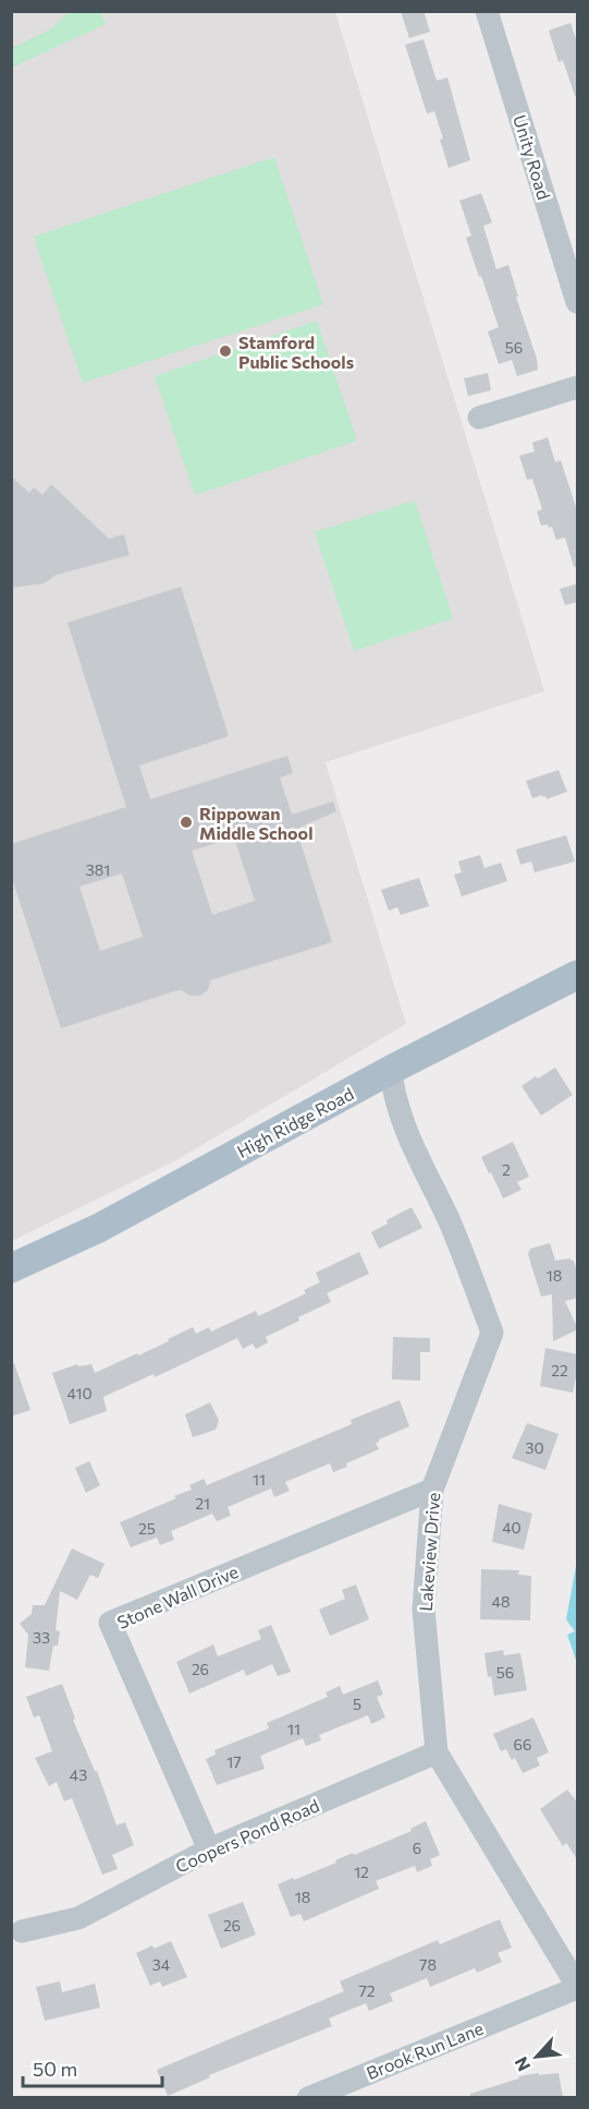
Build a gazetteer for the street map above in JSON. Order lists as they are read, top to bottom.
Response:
{
  "streets": {
    "main road": ["High Ridge Road"],
    "street": [
      "Unity Road",
      "Lakeview Drive",
      "Stone Wall Drive",
      "Coopers Pond Road",
      "Brook Run Lane"
    ]
  },
  "crossings": [
    ["High Ridge Road", "Lakeview Drive"],
    ["Lakeview Drive", "Stone Wall Drive"],
    ["Lakeview Drive", "Coopers Pond Road"],
    ["Lakeview Drive", "Brook Run Lane"],
    ["Stone Wall Drive", "Coopers Pond Road"]
  ],
  "places": ["Stamford Public Schools", "Rippowan Middle School"],
  "house_numbers": [
    "56",
    "381",
    "2",
    "18",
    "22",
    "410",
    "30",
    "11",
    "21",
    "40",
    "25",
    "48",
    "33",
    "26",
    "56",
    "5",
    "11",
    "66",
    "17",
    "43",
    "6",
    "12",
    "18",
    "26",
    "34",
    "78",
    "72"
  ],
  "scale_bar": "50 m",
  "north": "bottom left"
}
